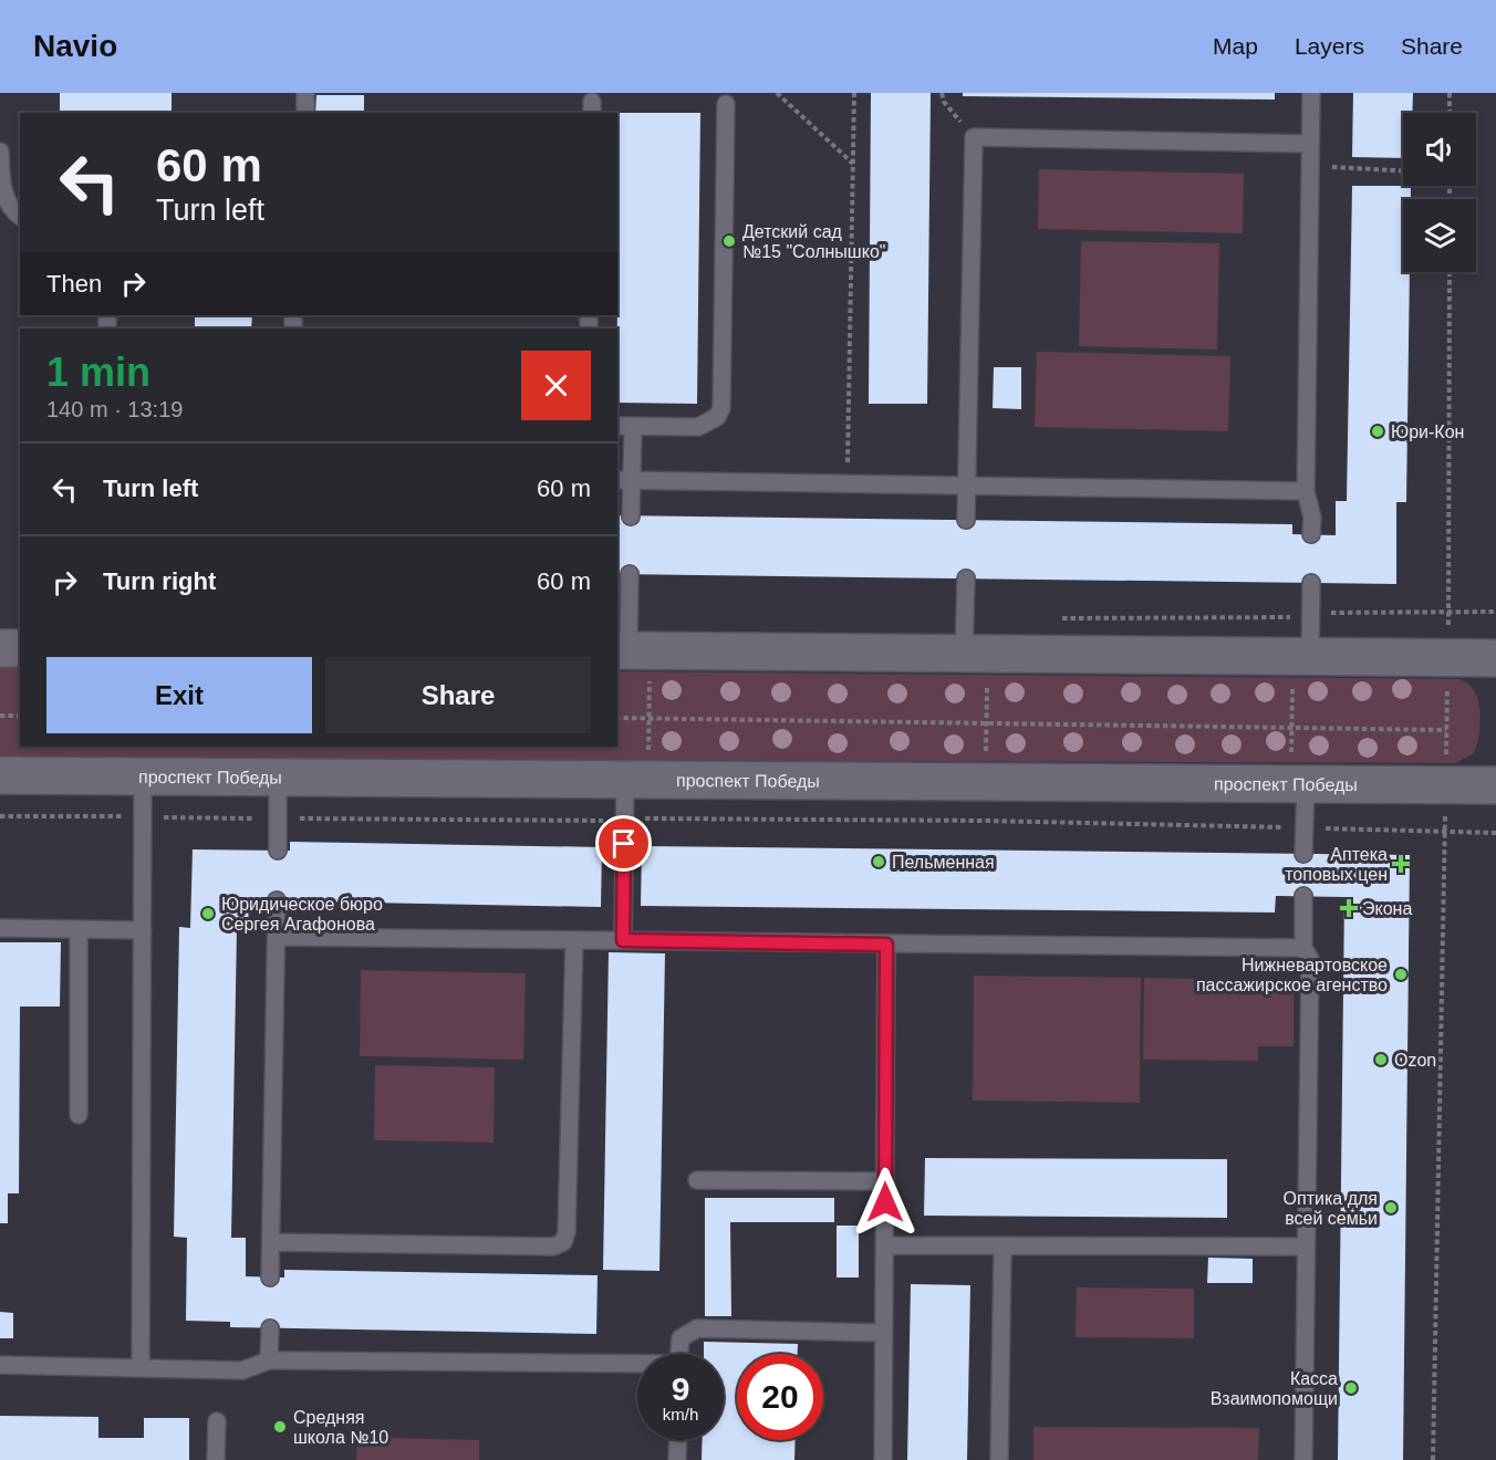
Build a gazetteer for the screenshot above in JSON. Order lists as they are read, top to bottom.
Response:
{
  "streets": {
    "main road": ["проспект Победы"]
  },
  "places": {
    "other": [
      "Детский сад №15 \"Солнышко\"",
      "Юри-Кон",
      "Пельменная",
      "Юридическое бюро Сергея Агафонова",
      "Нижневартовское пассажирское агенство",
      "Ozon",
      "Оптика для всей семьи",
      "Касса Взаимопомощи",
      "Средняя школа №10"
    ],
    "health": ["Аптека топовых цен", "Экона"]
  },
  "page": {
    "header": "Navio",
    "nav": ["Map", "Layers", "Share"],
    "turn": ["60 m", "Turn left"],
    "then": "Then",
    "heading": ["1 min", "140 m · 13:19"],
    "list": [
      {
        "name": "Turn left",
        "value": "60 m"
      },
      {
        "name": "Turn right",
        "value": "60 m"
      }
    ],
    "buttons": ["Exit", "Share"],
    "speed": "9 km/h",
    "limit": "20"
  }
}
